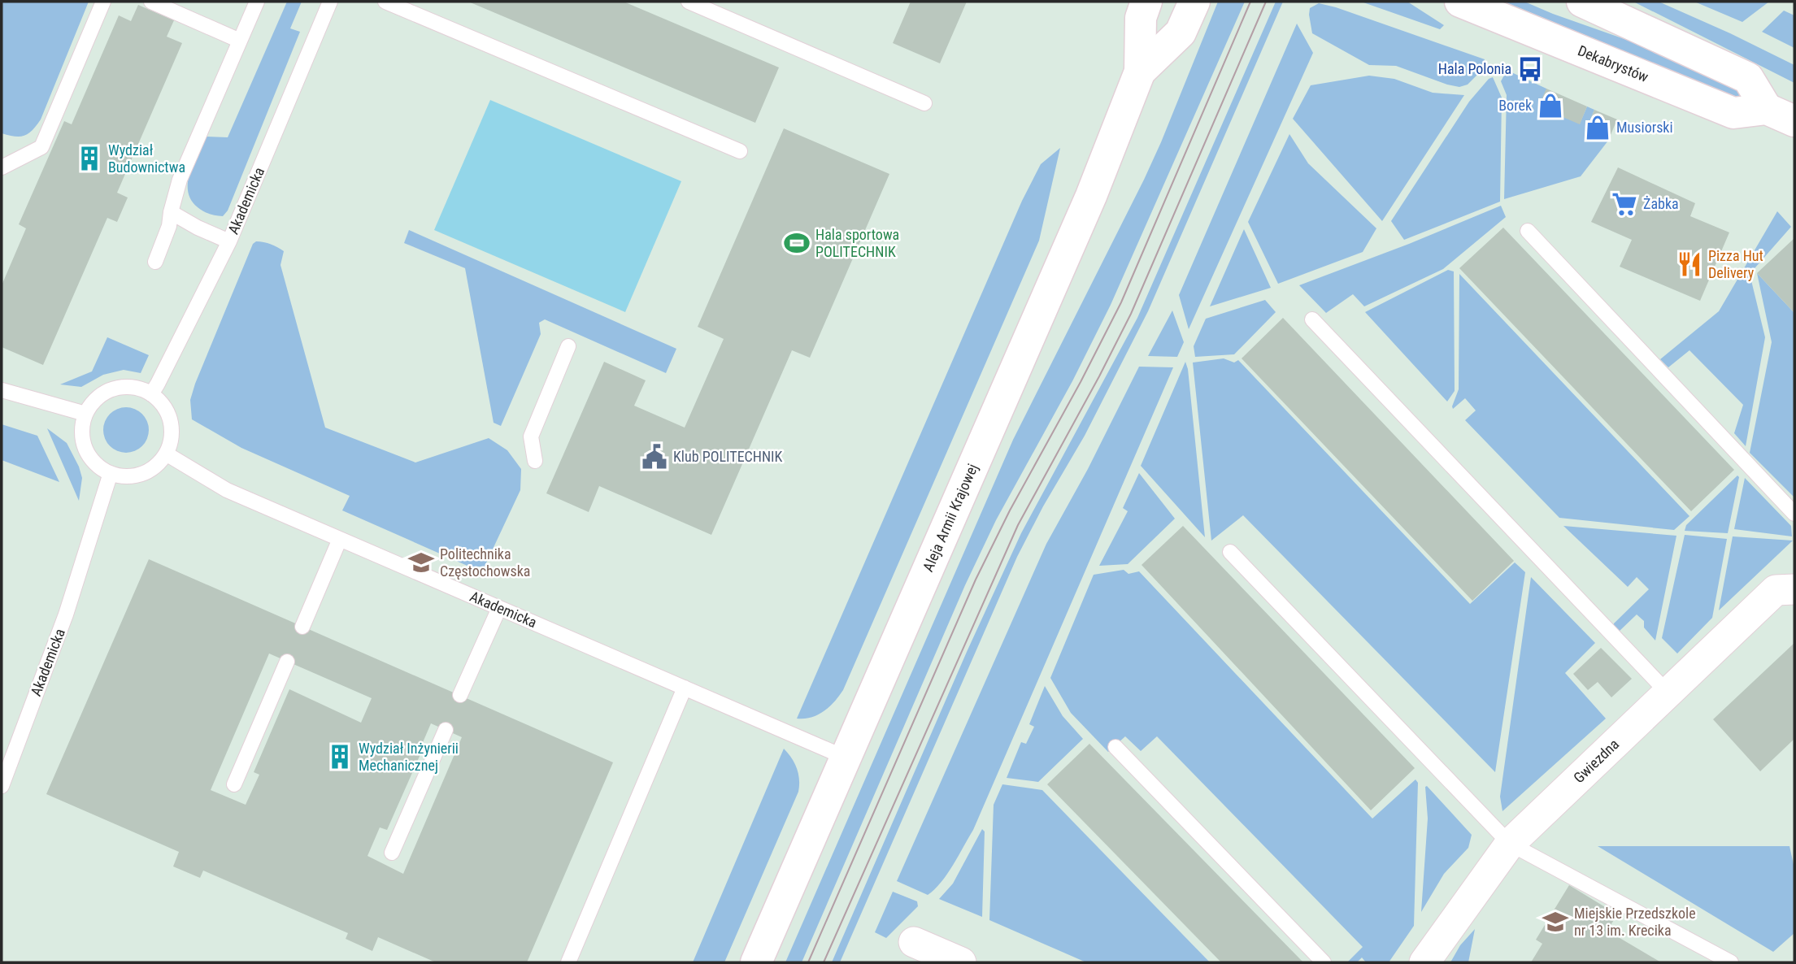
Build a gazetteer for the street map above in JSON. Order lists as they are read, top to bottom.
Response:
{
  "streets": {
    "main road": ["Dekabrystów", "Aleja Armii Krajowej"],
    "street": ["Gwiezdna"],
    "lane": ["Akademicka"]
  },
  "crossings": [
    ["Akademicka", "Aleja Armii Krajowej"]
  ],
  "places": {
    "bus stop": ["Hala Polonia"],
    "shop": ["Borek", "Musiorski"],
    "building": ["Wydział Budownictwa", "Wydział Inżynierii Mechanicznej"],
    "supermarket": ["Żabka"],
    "sports": ["Hala sportowa POLITECHNIK"],
    "restaurant": ["Pizza Hut Delivery"],
    "public building": ["Klub POLITECHNIK"],
    "school or university": ["Politechnika Częstochowska", "Miejskie Przedszkole nr 13 im. Krecika"]
  }
}
